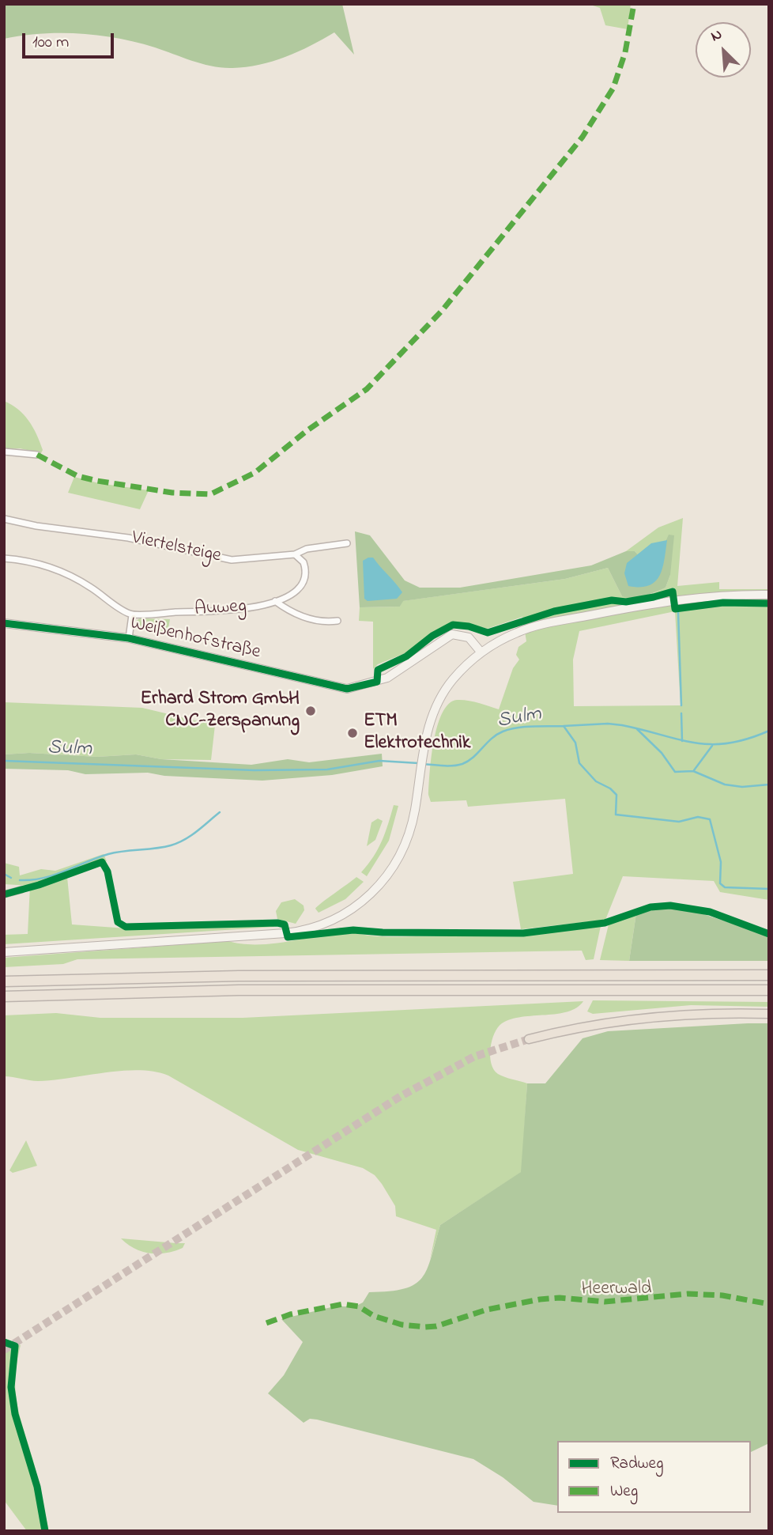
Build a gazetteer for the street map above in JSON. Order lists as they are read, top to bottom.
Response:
{
  "streets": {
    "street": ["Viertelsteige", "Auweg", "Weißenhofstraße"]
  },
  "crossings": [
    ["Viertelsteige", "Auweg"]
  ],
  "water": ["Sulm"],
  "parks": ["Heerwald"],
  "places": ["Erhard Strom GmbH CNC-Zerspanung", "ETM Elektrotechnik"],
  "legend": ["Radweg", "Weg"],
  "scale_bar": "100 m",
  "north": "top left"
}
